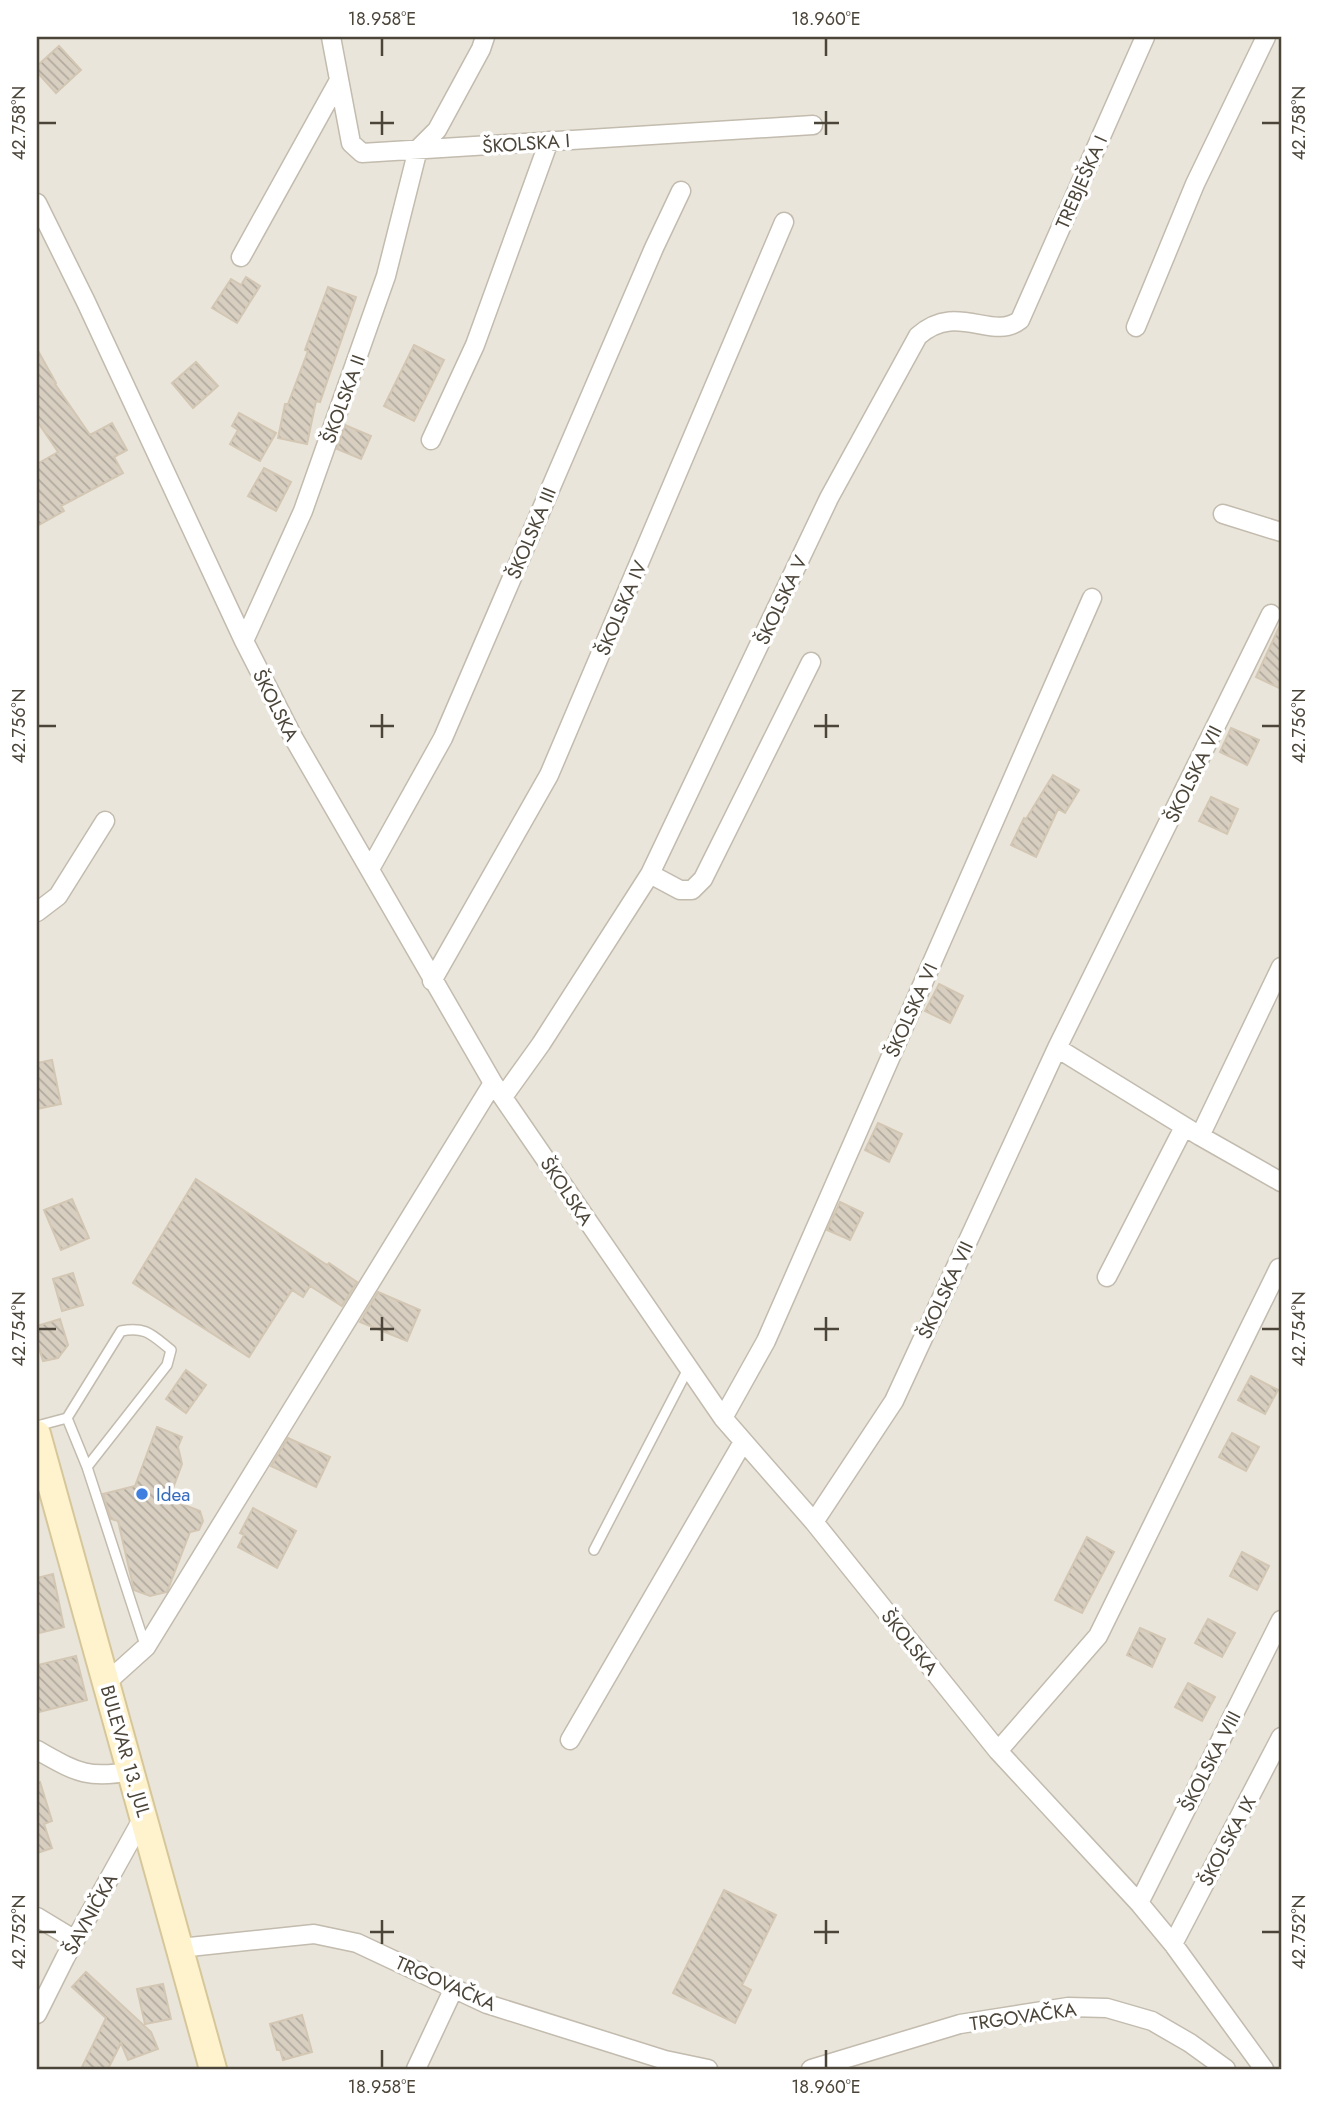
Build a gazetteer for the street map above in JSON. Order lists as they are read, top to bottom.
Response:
{
  "streets": {
    "street": [
      "ŠKOLSKA I",
      "TREBJEŠKA I",
      "ŠKOLSKA II",
      "ŠKOLSKA III",
      "ŠKOLSKA V",
      "ŠKOLSKA IV",
      "ŠKOLSKA",
      "ŠKOLSKA VII",
      "ŠKOLSKA VI",
      "BULEVAR 13. JUL",
      "ŠKOLSKA VIII",
      "ŠKOLSKA IX",
      "ŠAVNIČKA",
      "TRGOVAČKA"
    ]
  },
  "crossings": [
    ["ŠKOLSKA I", "ŠKOLSKA II"],
    ["TREBJEŠKA I", "ŠKOLSKA V"],
    ["ŠKOLSKA II", "ŠKOLSKA"],
    ["ŠKOLSKA III", "ŠKOLSKA"],
    ["ŠKOLSKA V", "ŠKOLSKA"],
    ["ŠKOLSKA V", "BULEVAR 13. JUL"],
    ["ŠKOLSKA IV", "ŠKOLSKA"],
    ["ŠKOLSKA", "ŠKOLSKA VII"],
    ["ŠKOLSKA", "ŠKOLSKA VI"],
    ["ŠKOLSKA", "ŠKOLSKA VIII"],
    ["ŠKOLSKA", "ŠKOLSKA IX"],
    ["BULEVAR 13. JUL", "ŠAVNIČKA"],
    ["BULEVAR 13. JUL", "TRGOVAČKA"]
  ],
  "places": ["Idea"],
  "coordinates": [
    "18.958°E",
    "18.960°E",
    "42.758°N",
    "42.756°N",
    "42.754°N",
    "42.752°N"
  ]
}
